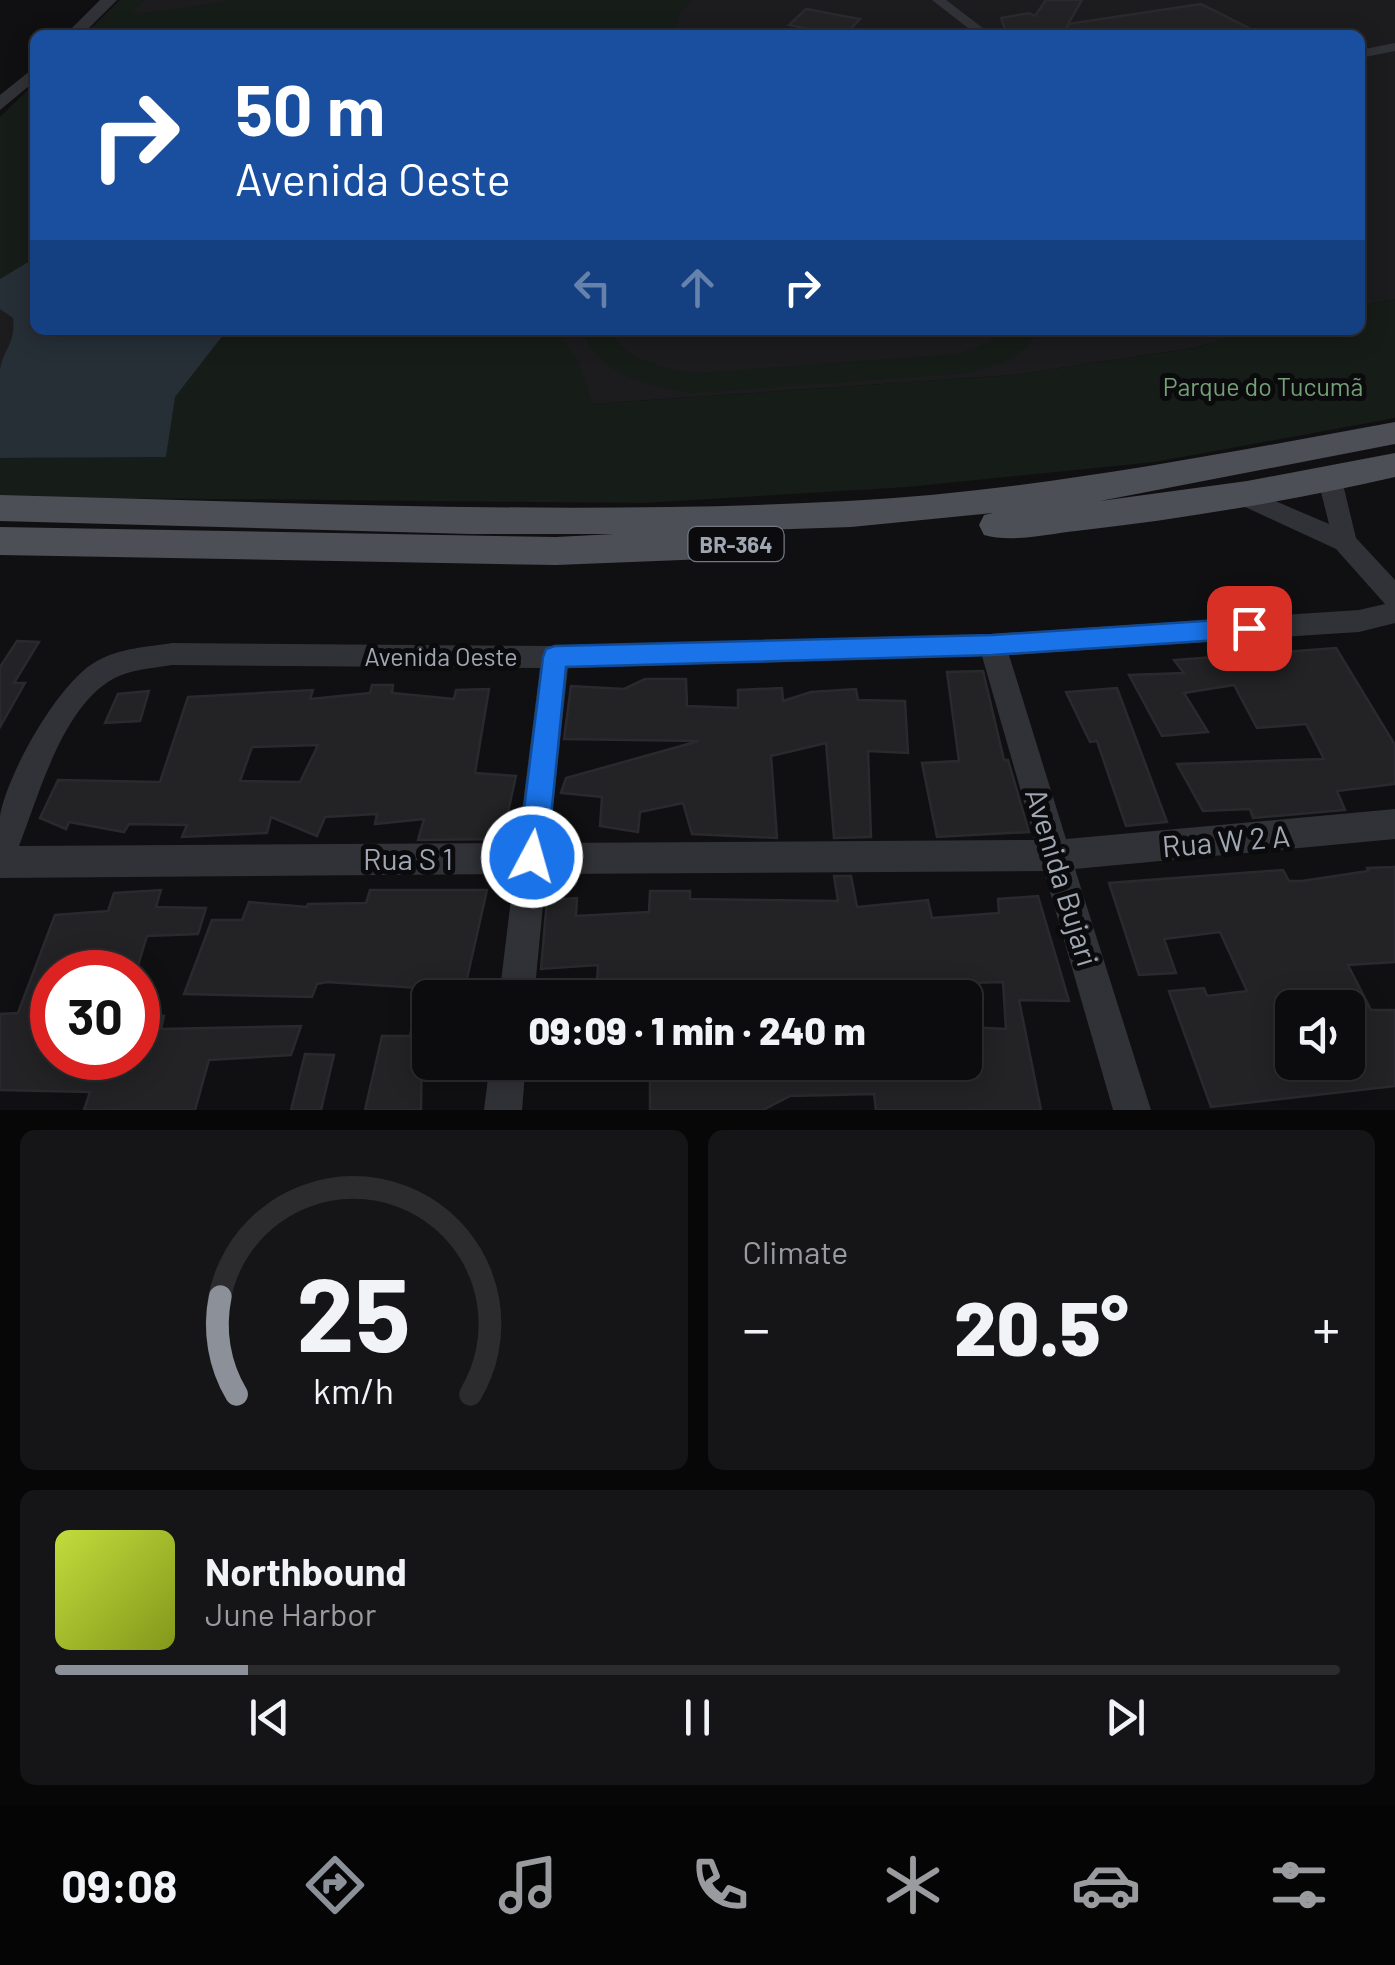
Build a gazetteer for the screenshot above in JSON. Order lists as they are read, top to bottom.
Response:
{
  "streets": {
    "main road": ["BR-364"],
    "street": [
      "Avenida Oeste",
      "Rua W 2 A",
      "Rua S 1",
      "Avenida Bujari"
    ]
  },
  "crossings": [
    ["Avenida Oeste", "Avenida Bujari"],
    ["Rua W 2 A", "Rua S 1"],
    ["Rua W 2 A", "Avenida Bujari"],
    ["Rua S 1", "Avenida Bujari"]
  ],
  "parks": ["Parque do Tucumã"],
  "page": {
    "turn": ["50 m", "Avenida Oeste"],
    "limit": "30",
    "trip": "09:09 · 1 min · 240 m",
    "tile": "Climate",
    "heat": ["−", "20.5°", "+"],
    "song": ["Northbound", "June Harbor"],
    "tabs": "09:08",
    "gauge": ["25", "km/h"]
  }
}
